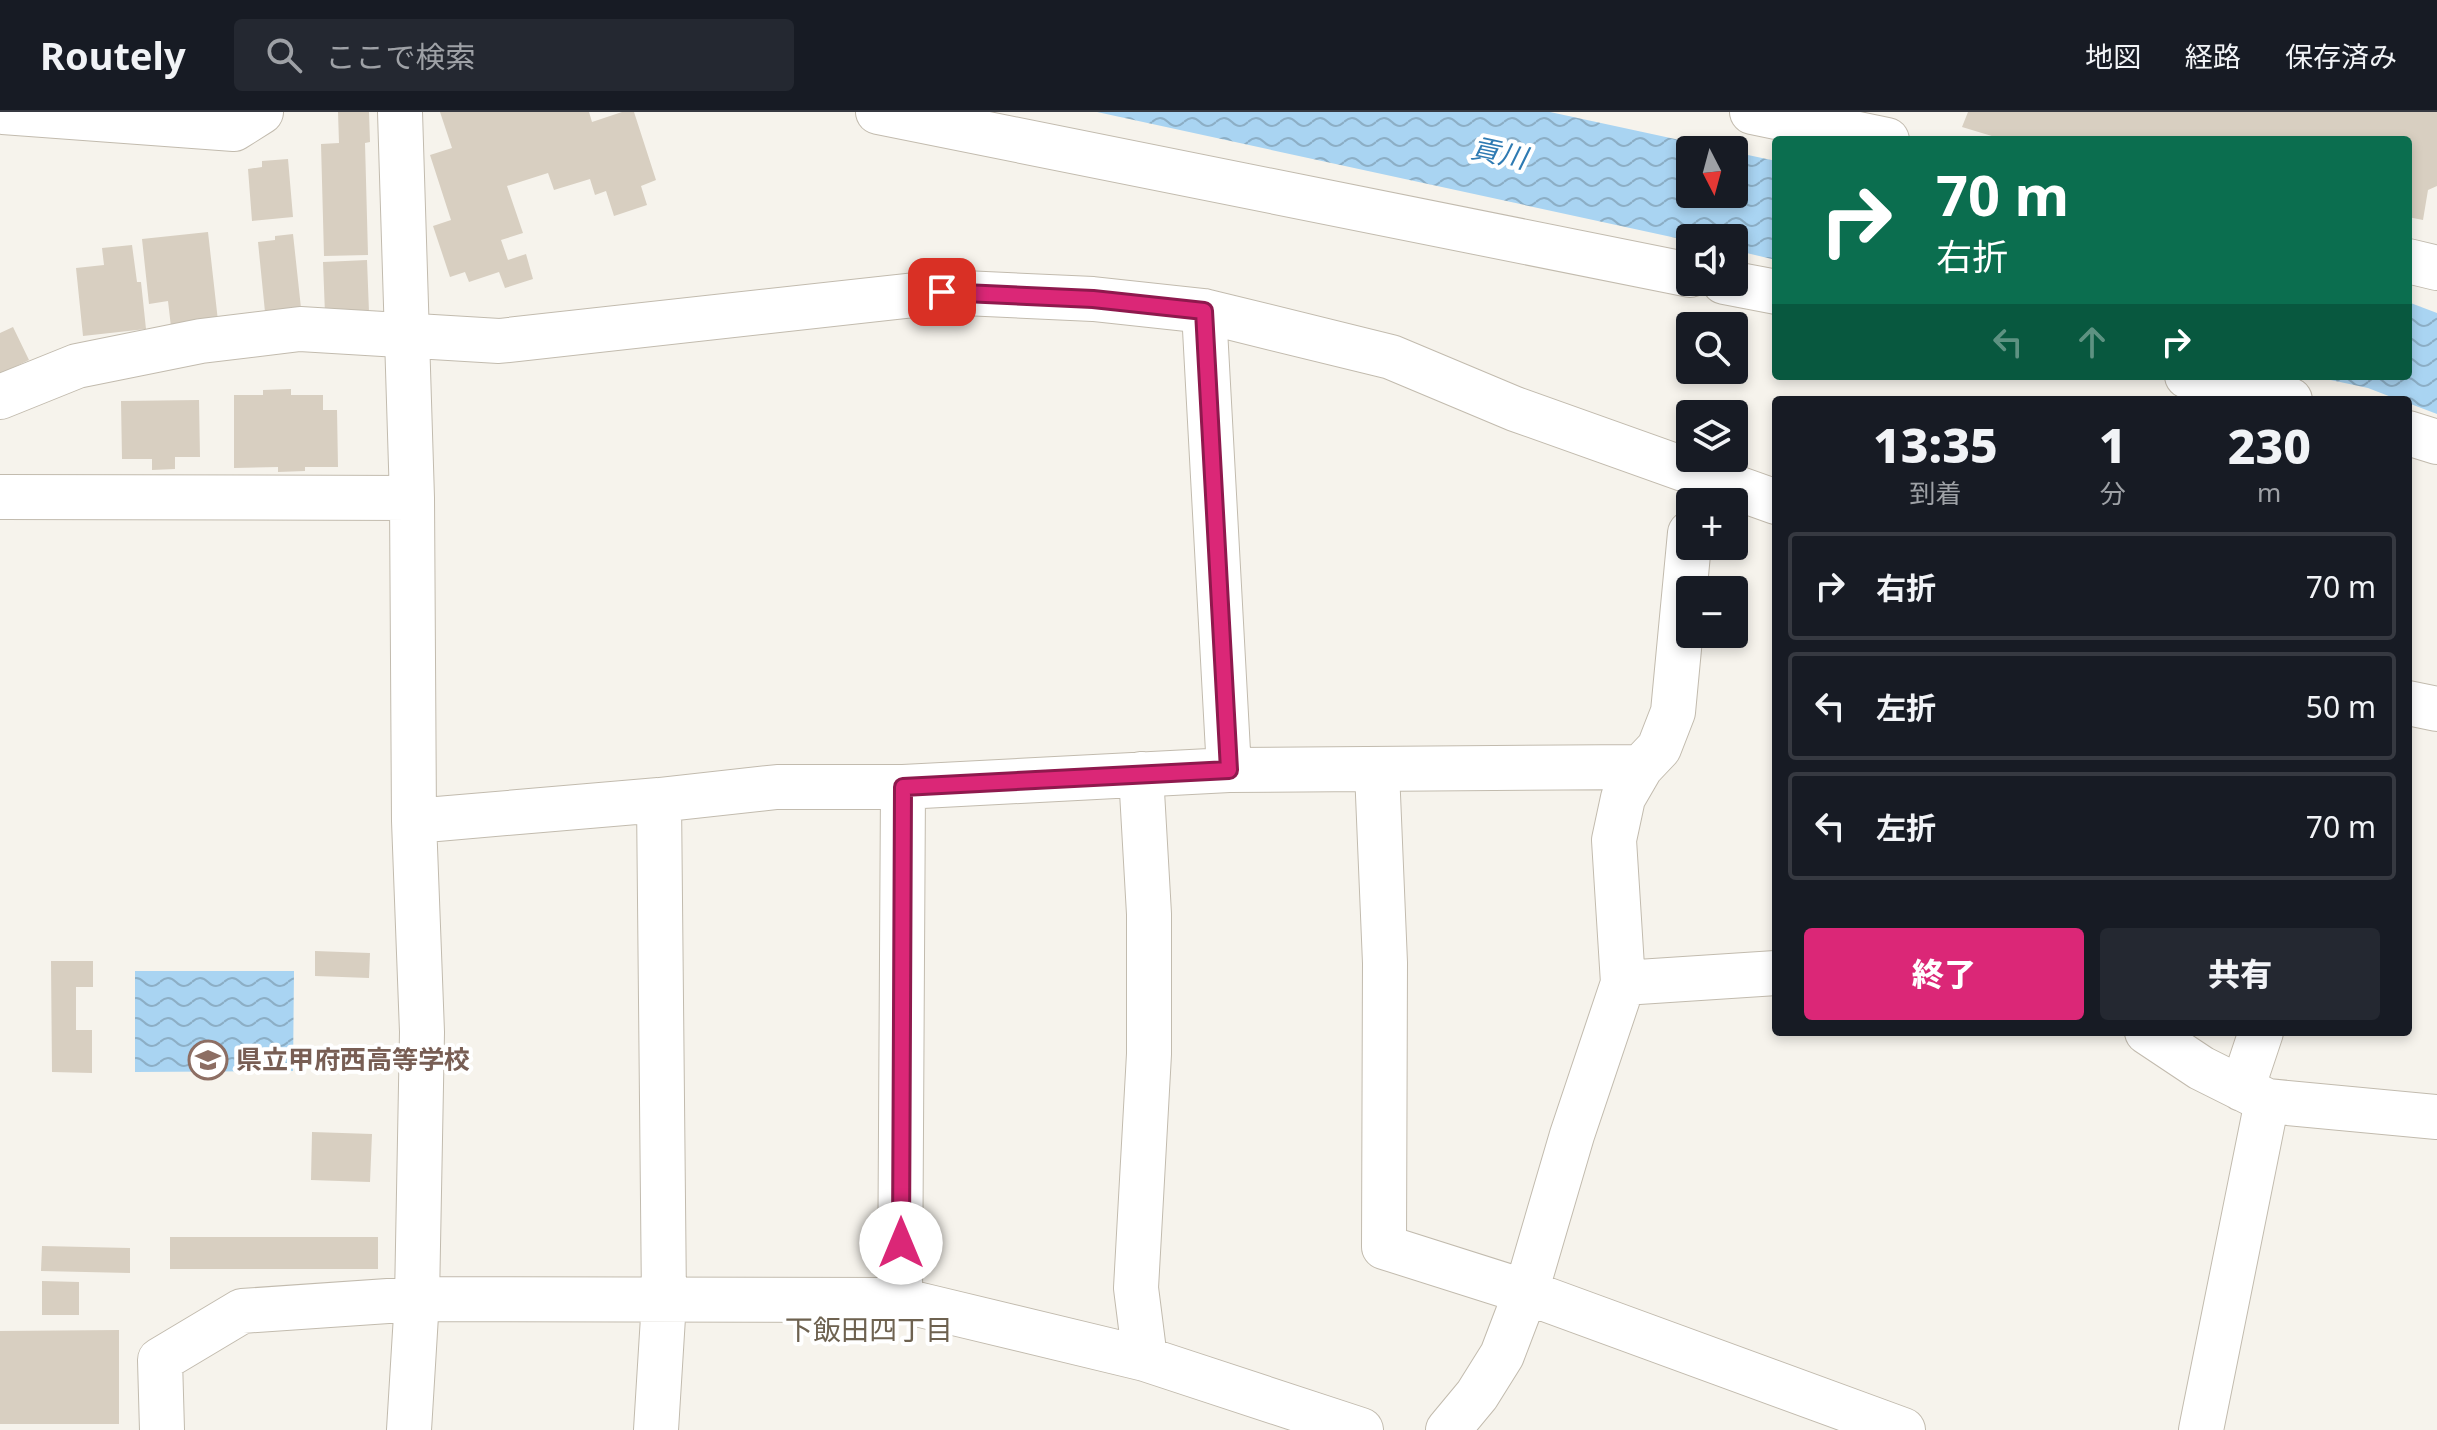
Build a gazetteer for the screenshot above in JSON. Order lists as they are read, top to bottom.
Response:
{
  "districts": ["下飯田四丁目"],
  "water": ["貢川"],
  "places": {
    "school or university": ["県立甲府西高等学校"]
  },
  "north": "bottom",
  "page": {
    "header": "Routely",
    "search": "ここで検索",
    "nav": ["地図", "経路", "保存済み"],
    "map_buttons": ["+", "−"],
    "turn": ["70 m", "右折"],
    "eta": [
      "13:35",
      "到着",
      "1",
      "分",
      "230",
      "m"
    ],
    "list": [
      {
        "name": "右折",
        "value": "70 m"
      },
      {
        "name": "左折",
        "value": "50 m"
      },
      {
        "name": "左折",
        "value": "70 m"
      }
    ],
    "buttons": ["終了", "共有"]
  }
}
